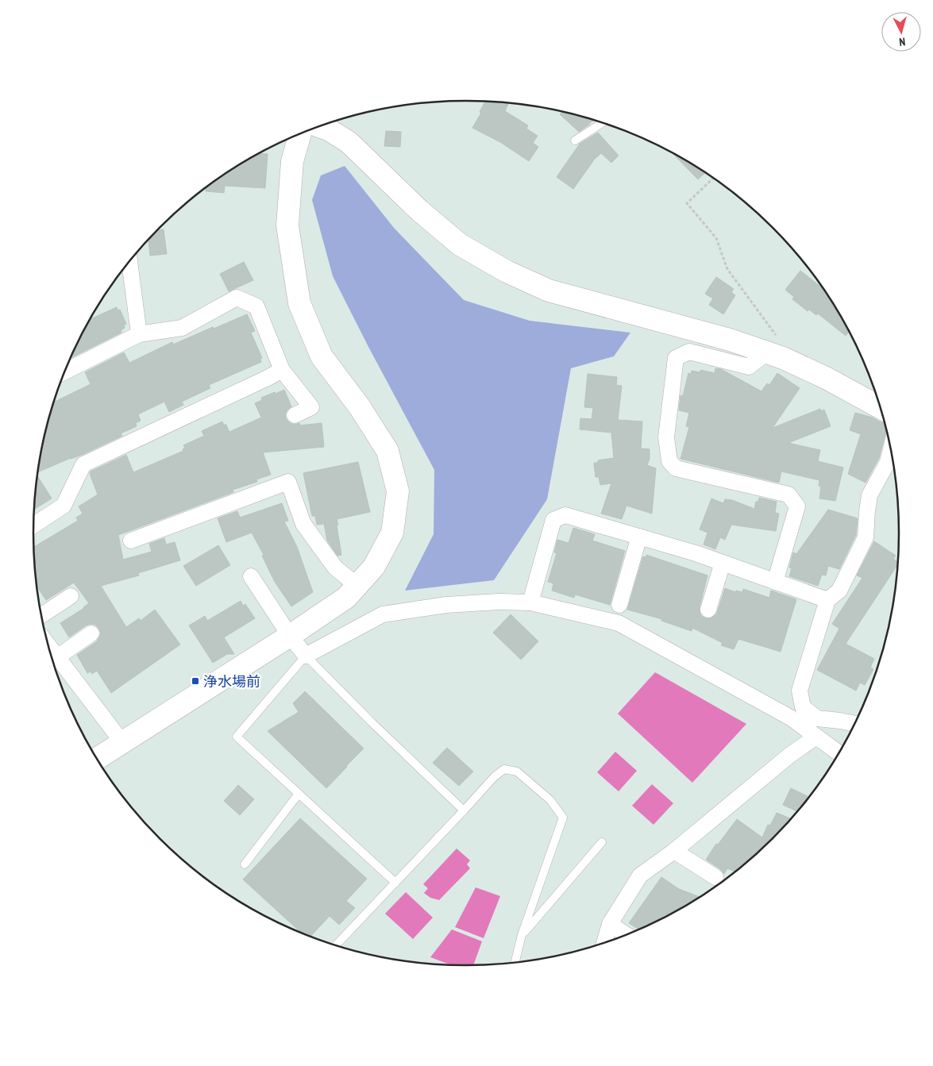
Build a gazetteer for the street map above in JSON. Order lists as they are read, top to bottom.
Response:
{
  "places": {
    "transit": ["浄水場前"]
  },
  "north": "bottom"
}
